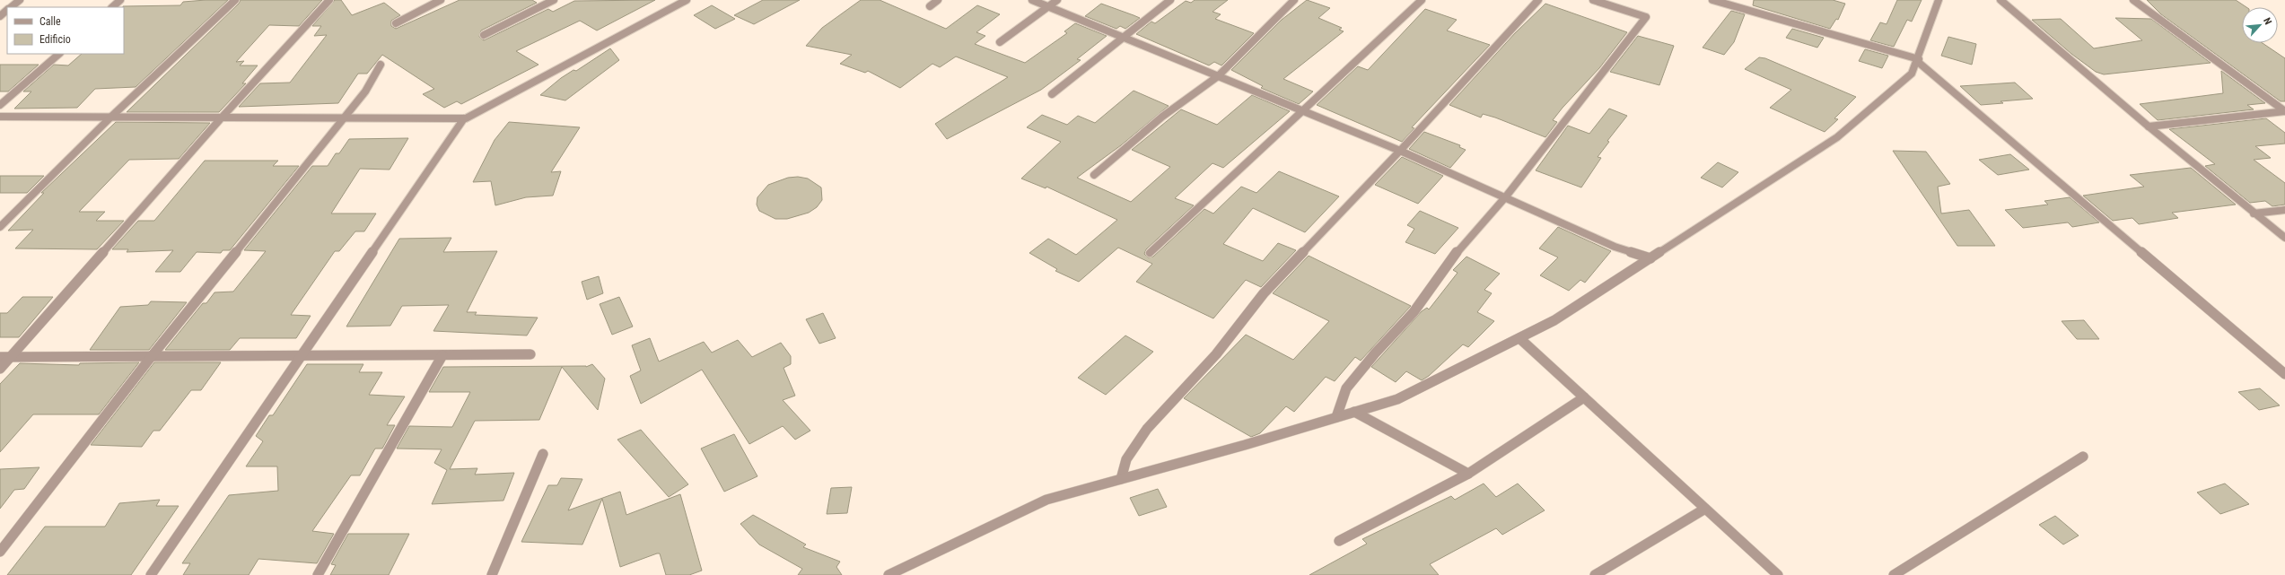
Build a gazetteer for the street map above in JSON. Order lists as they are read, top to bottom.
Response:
{
  "legend": ["Calle", "Edificio"],
  "north": "top right"
}
